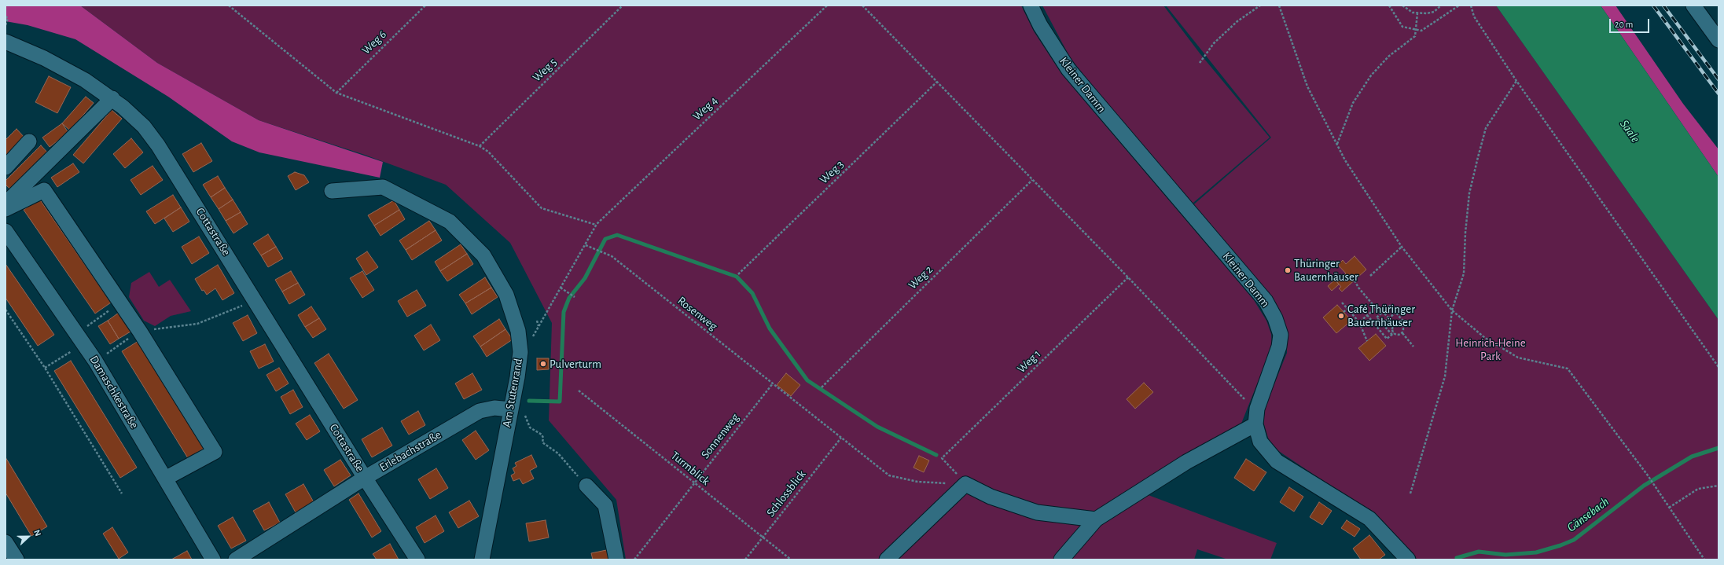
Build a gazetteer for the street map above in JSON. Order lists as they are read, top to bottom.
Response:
{
  "streets": {
    "street": [
      "Kleiner Damm",
      "Cottastraße",
      "Damaschkestraße",
      "Am Stutenrand",
      "Erlebachstraße"
    ],
    "path": [
      "Weg 6",
      "Weg 5",
      "Weg 4",
      "Weg 3",
      "Weg 2",
      "Rosenweg",
      "Weg 1",
      "Sonnenweg",
      "Turmblick",
      "Schlossblick"
    ]
  },
  "crossings": [
    ["Weg 4", "Rosenweg"],
    ["Cottastraße", "Erlebachstraße"],
    ["Rosenweg", "Sonnenweg"],
    ["Rosenweg", "Schlossblick"],
    ["Am Stutenrand", "Erlebachstraße"],
    ["Sonnenweg", "Turmblick"],
    ["Turmblick", "Schlossblick"]
  ],
  "water": ["Saale", "Gänsebach"],
  "parks": ["Heinrich-Heine Park"],
  "places": ["Thüringer Bauernhäuser", "Café Thüringer Bauernhäuser", "Pulverturm"],
  "scale_bar": "20 m",
  "north": "right"
}
